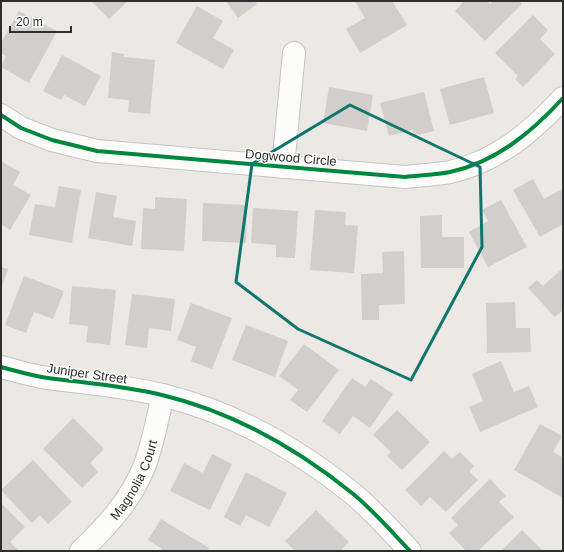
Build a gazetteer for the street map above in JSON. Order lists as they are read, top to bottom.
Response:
{
  "streets": {
    "street": ["Dogwood Circle", "Juniper Street", "Magnolia Court"]
  },
  "crossings": [
    ["Juniper Street", "Magnolia Court"]
  ],
  "scale_bar": "20 m"
}
